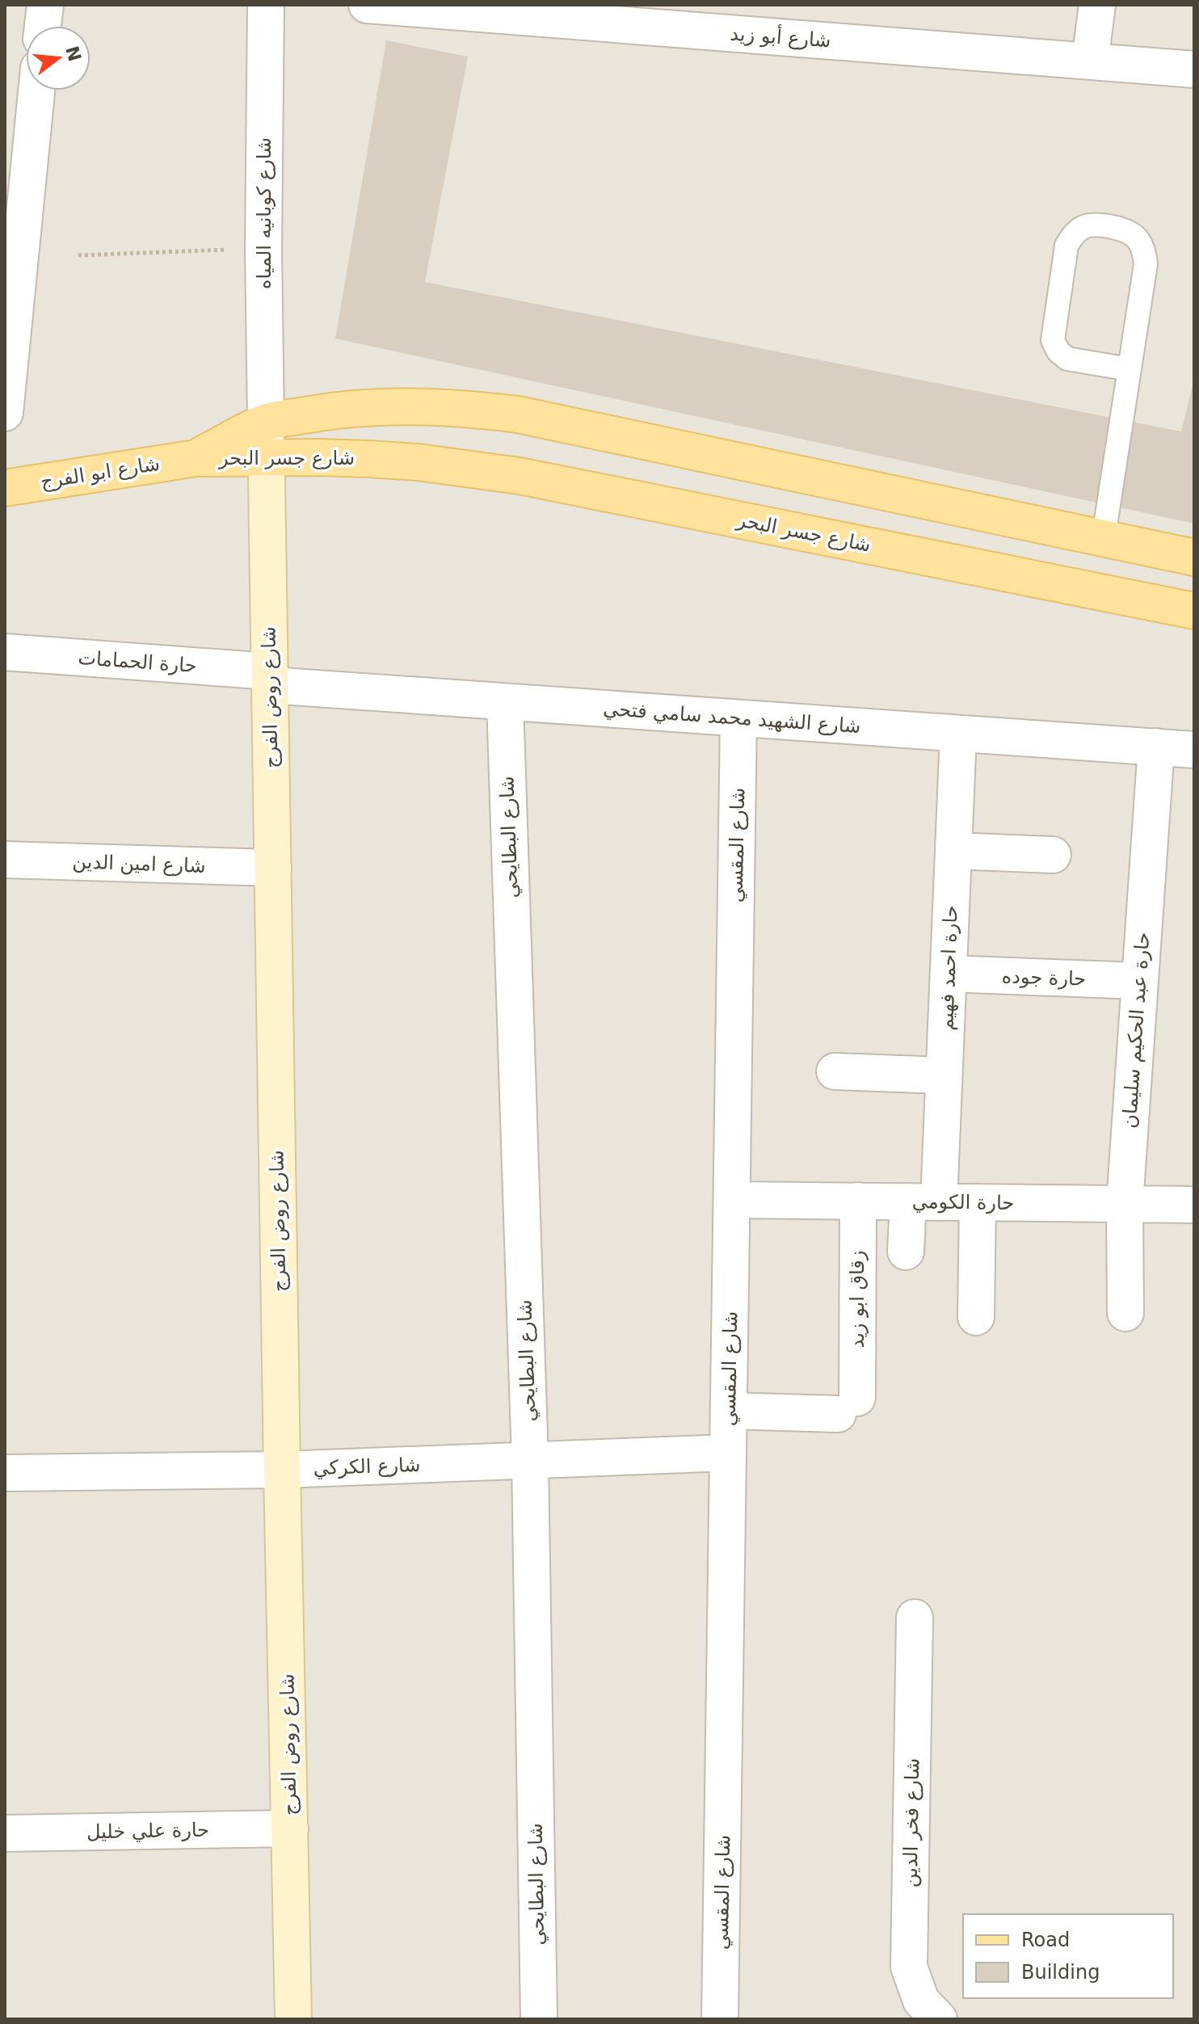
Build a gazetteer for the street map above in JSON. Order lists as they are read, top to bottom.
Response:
{
  "streets": {
    "main road": ["شارع جسر البحر", "شارع ابو الفرج"],
    "street": [
      "شارع أبو زيد",
      "شارع كوبانيه المياه",
      "حارة الحمامات",
      "شارع روض الفرج",
      "شارع الشهيد محمد سامي فتحي",
      "شارع البطايحي",
      "شارع المقسي",
      "شارع امين الدين",
      "حارة احمد فهيم",
      "حارة جوده",
      "حارة عبد الحكيم سليمان",
      "حارة الكومي",
      "زقاق ابو زيد",
      "شارع الكركي",
      "شارع فخر الدين",
      "حارة علي خليل"
    ]
  },
  "crossings": [
    ["شارع كوبانيه المياه", "شارع جسر البحر"],
    ["شارع كوبانيه المياه", "شارع روض الفرج"],
    ["شارع جسر البحر", "شارع ابو الفرج"],
    ["شارع جسر البحر", "شارع روض الفرج"],
    ["حارة الحمامات", "شارع روض الفرج"],
    ["حارة الحمامات", "شارع الشهيد محمد سامي فتحي"],
    ["شارع روض الفرج", "شارع الشهيد محمد سامي فتحي"],
    ["شارع روض الفرج", "شارع امين الدين"],
    ["شارع روض الفرج", "شارع الكركي"],
    ["شارع روض الفرج", "حارة علي خليل"],
    ["شارع الشهيد محمد سامي فتحي", "شارع البطايحي"],
    ["شارع الشهيد محمد سامي فتحي", "شارع المقسي"],
    ["شارع الشهيد محمد سامي فتحي", "حارة احمد فهيم"],
    ["شارع الشهيد محمد سامي فتحي", "حارة عبد الحكيم سليمان"],
    ["شارع البطايحي", "شارع الكركي"],
    ["شارع المقسي", "حارة الكومي"],
    ["شارع المقسي", "زقاق ابو زيد"],
    ["شارع المقسي", "شارع الكركي"],
    ["حارة احمد فهيم", "حارة جوده"],
    ["حارة احمد فهيم", "حارة الكومي"],
    ["حارة جوده", "حارة عبد الحكيم سليمان"],
    ["حارة عبد الحكيم سليمان", "حارة الكومي"],
    ["حارة الكومي", "زقاق ابو زيد"]
  ],
  "legend": ["Road", "Building"],
  "north": "right"
}
